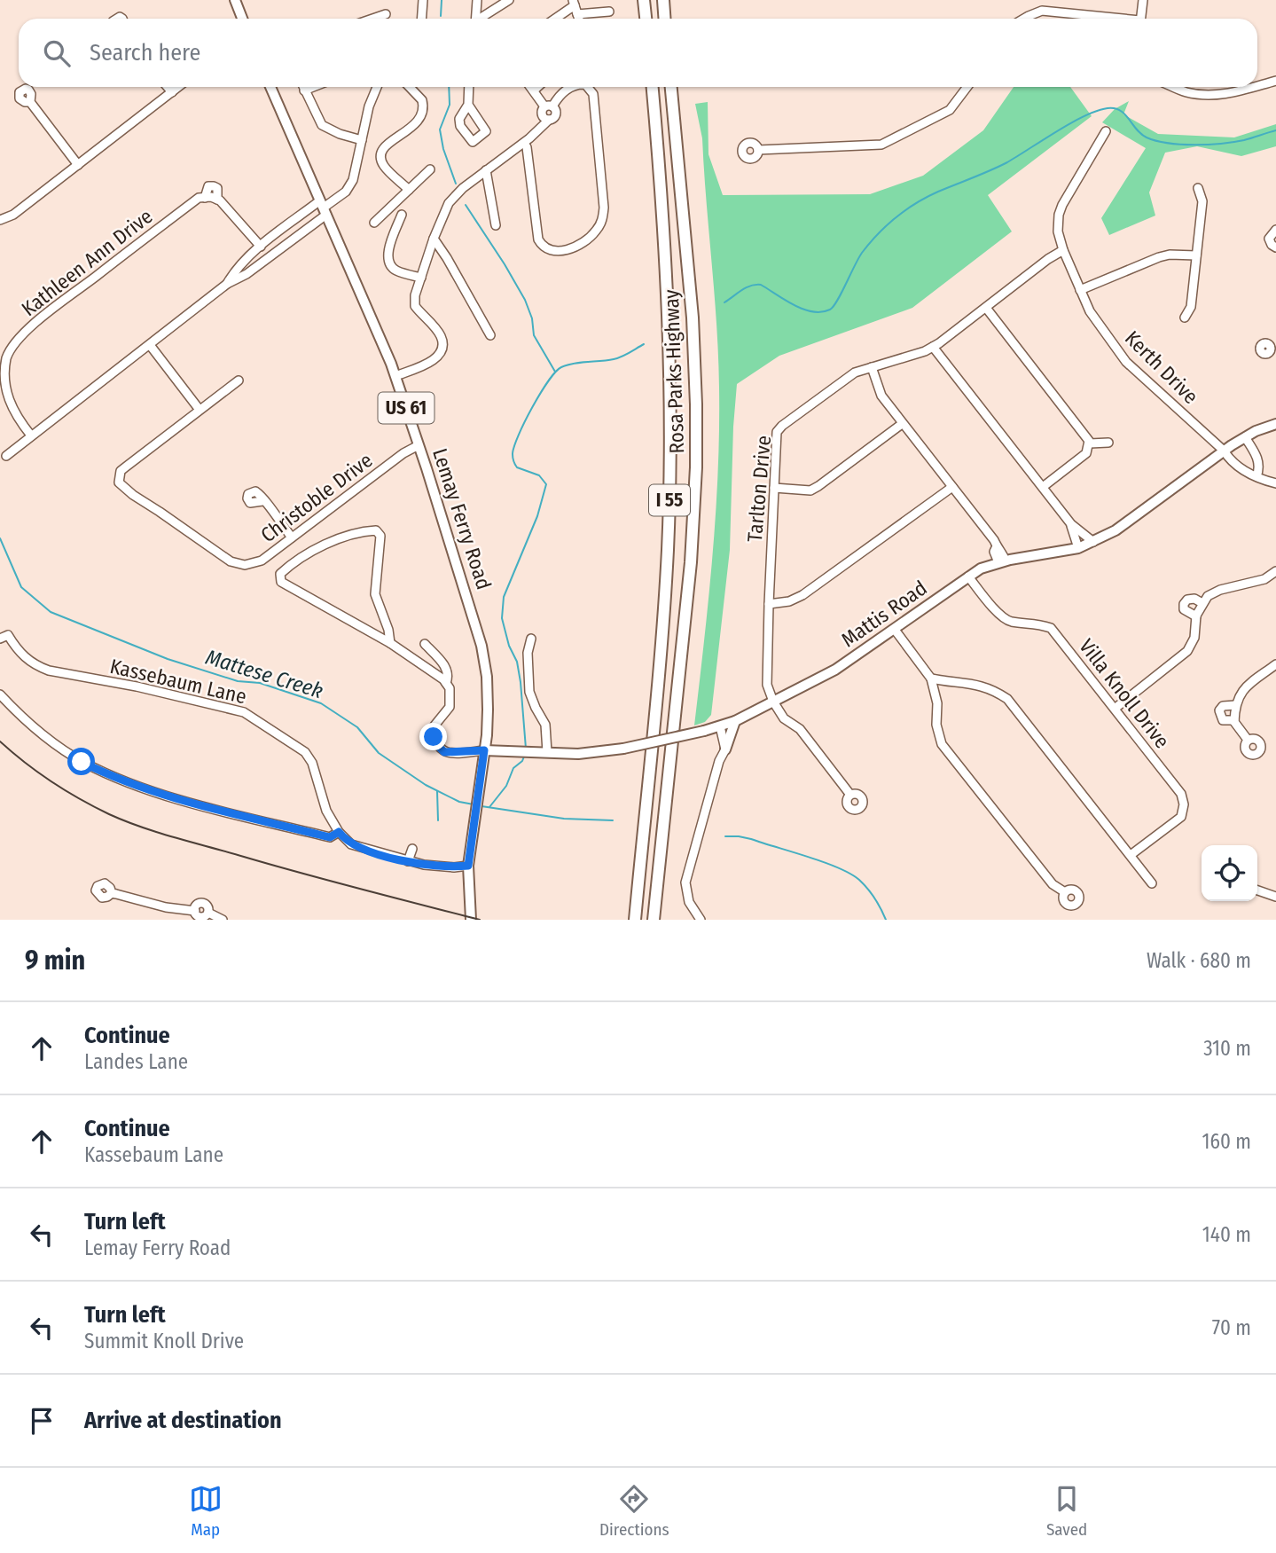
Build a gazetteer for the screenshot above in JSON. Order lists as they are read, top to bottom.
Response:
{
  "streets": {
    "highway": ["Rosa Parks Highway", "I 55"],
    "main road": ["US 61", "Lemay Ferry Road", "Mattis Road"],
    "street": [
      "Kathleen Ann Drive",
      "Kerth Drive",
      "Tarlton Drive",
      "Christoble Drive",
      "Kassebaum Lane",
      "Villa Knoll Drive"
    ]
  },
  "crossings": [
    ["Kerth Drive", "Tarlton Drive"],
    ["Kerth Drive", "Mattis Road"],
    ["Tarlton Drive", "Mattis Road"],
    ["Christoble Drive", "Lemay Ferry Road"],
    ["Lemay Ferry Road", "Mattis Road"],
    ["Lemay Ferry Road", "Kassebaum Lane"],
    ["Mattis Road", "Villa Knoll Drive"]
  ],
  "water": ["Mattese Creek"],
  "page": {
    "search": "Search here",
    "heading": ["9 min", "Walk · 680 m"],
    "list": [
      ["Continue", "Landes Lane", "310 m"],
      ["Continue", "Kassebaum Lane", "160 m"],
      ["Turn left", "Lemay Ferry Road", "140 m"],
      ["Turn left", "Summit Knoll Drive", "70 m"],
      "Arrive at destination"
    ],
    "nav": ["Map", "Directions", "Saved"]
  }
}
